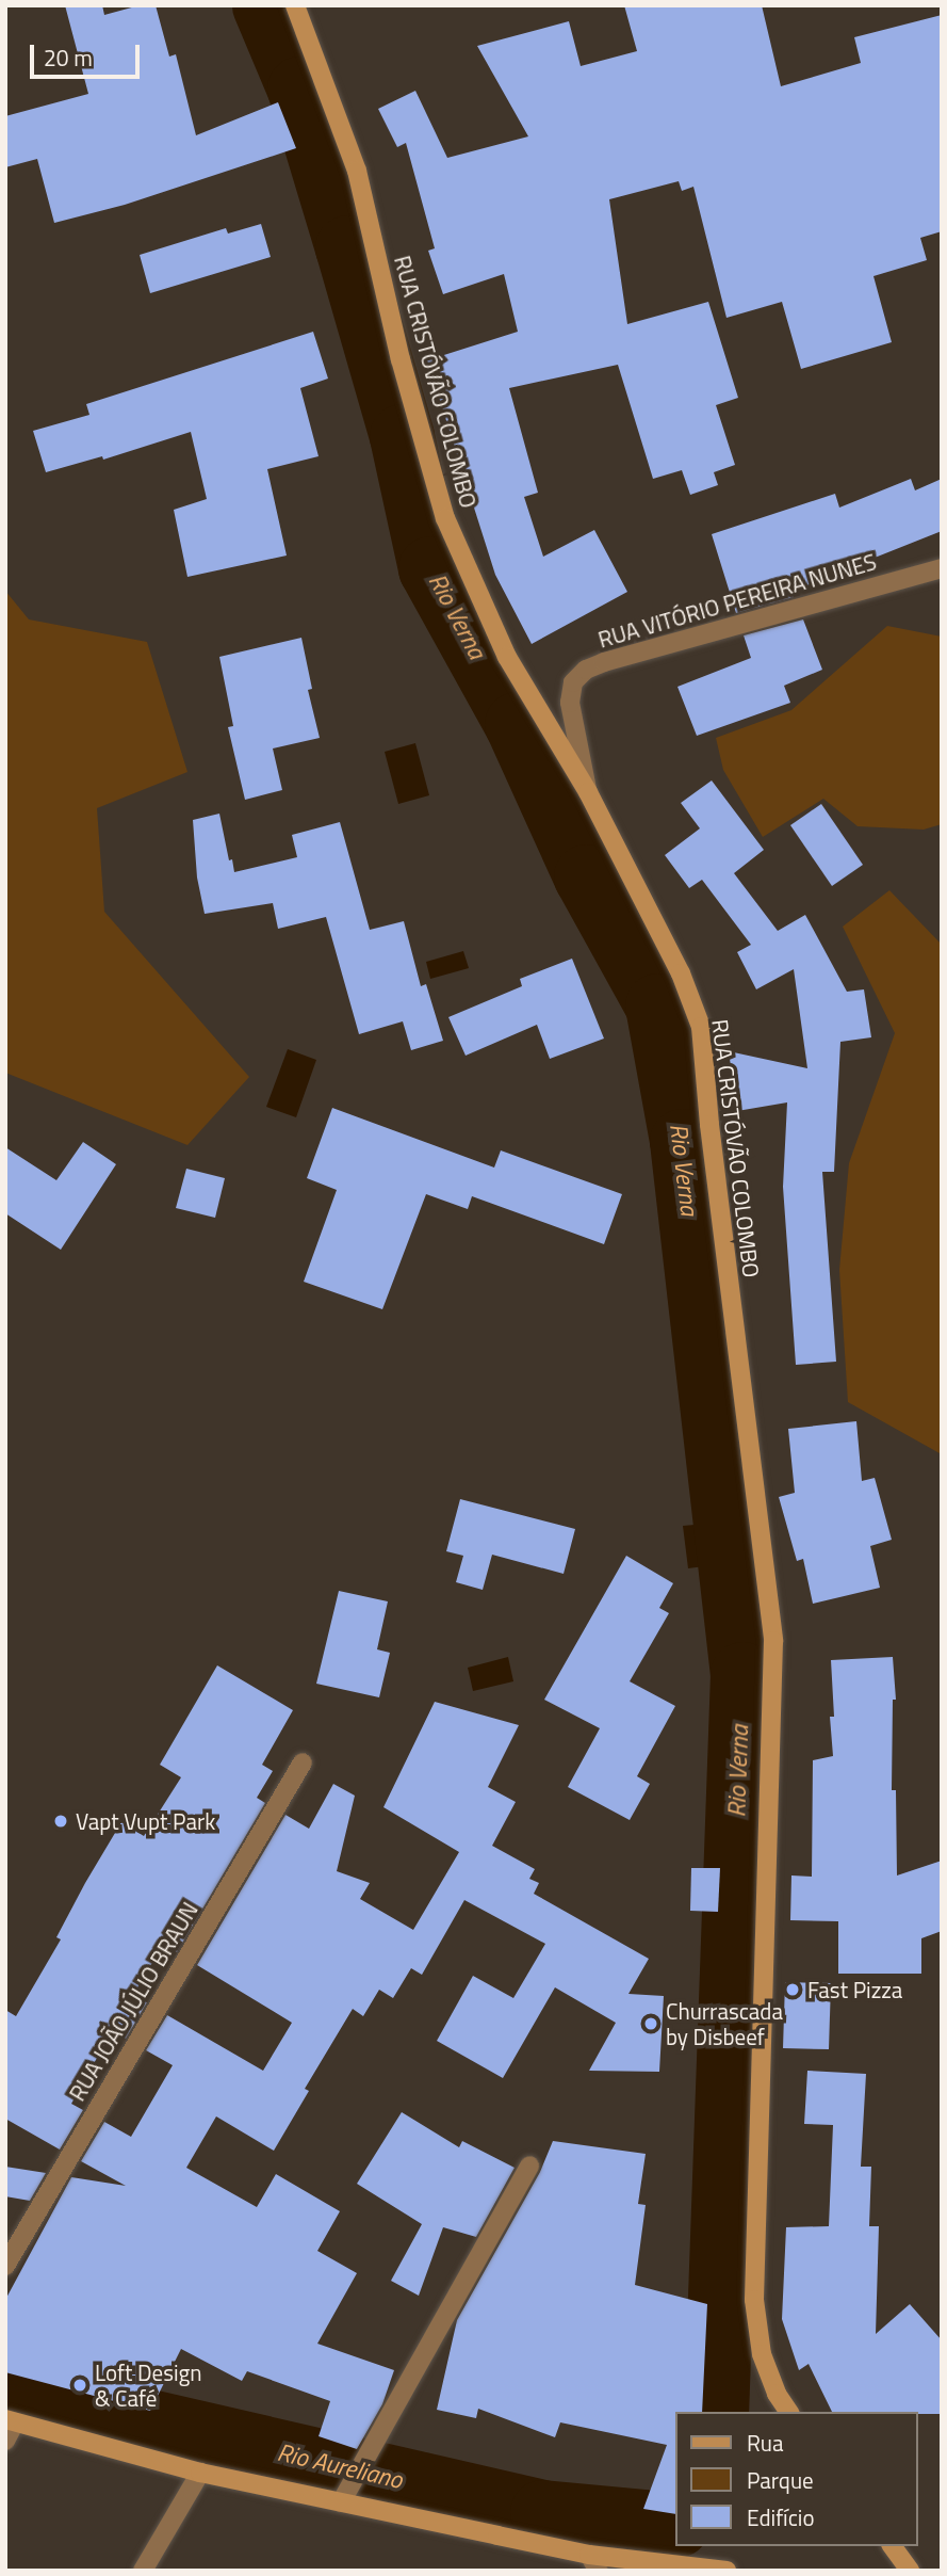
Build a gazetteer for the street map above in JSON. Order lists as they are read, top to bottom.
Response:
{
  "streets": {
    "main road": ["RUA CRISTÓVÃO COLOMBO"],
    "street": ["RUA VITÓRIO PEREIRA NUNES", "RUA JOÃO JÚLIO BRAUN"]
  },
  "crossings": [
    ["RUA CRISTÓVÃO COLOMBO", "RUA VITÓRIO PEREIRA NUNES"]
  ],
  "water": ["Rio Verna", "Rio Aureliano"],
  "places": [
    "Vapt Vupt Park",
    "Fast Pizza",
    "Churrascada by Disbeef",
    "Loft Design & Café"
  ],
  "legend": ["Rua", "Parque", "Edifício"],
  "scale_bar": "20 m"
}
